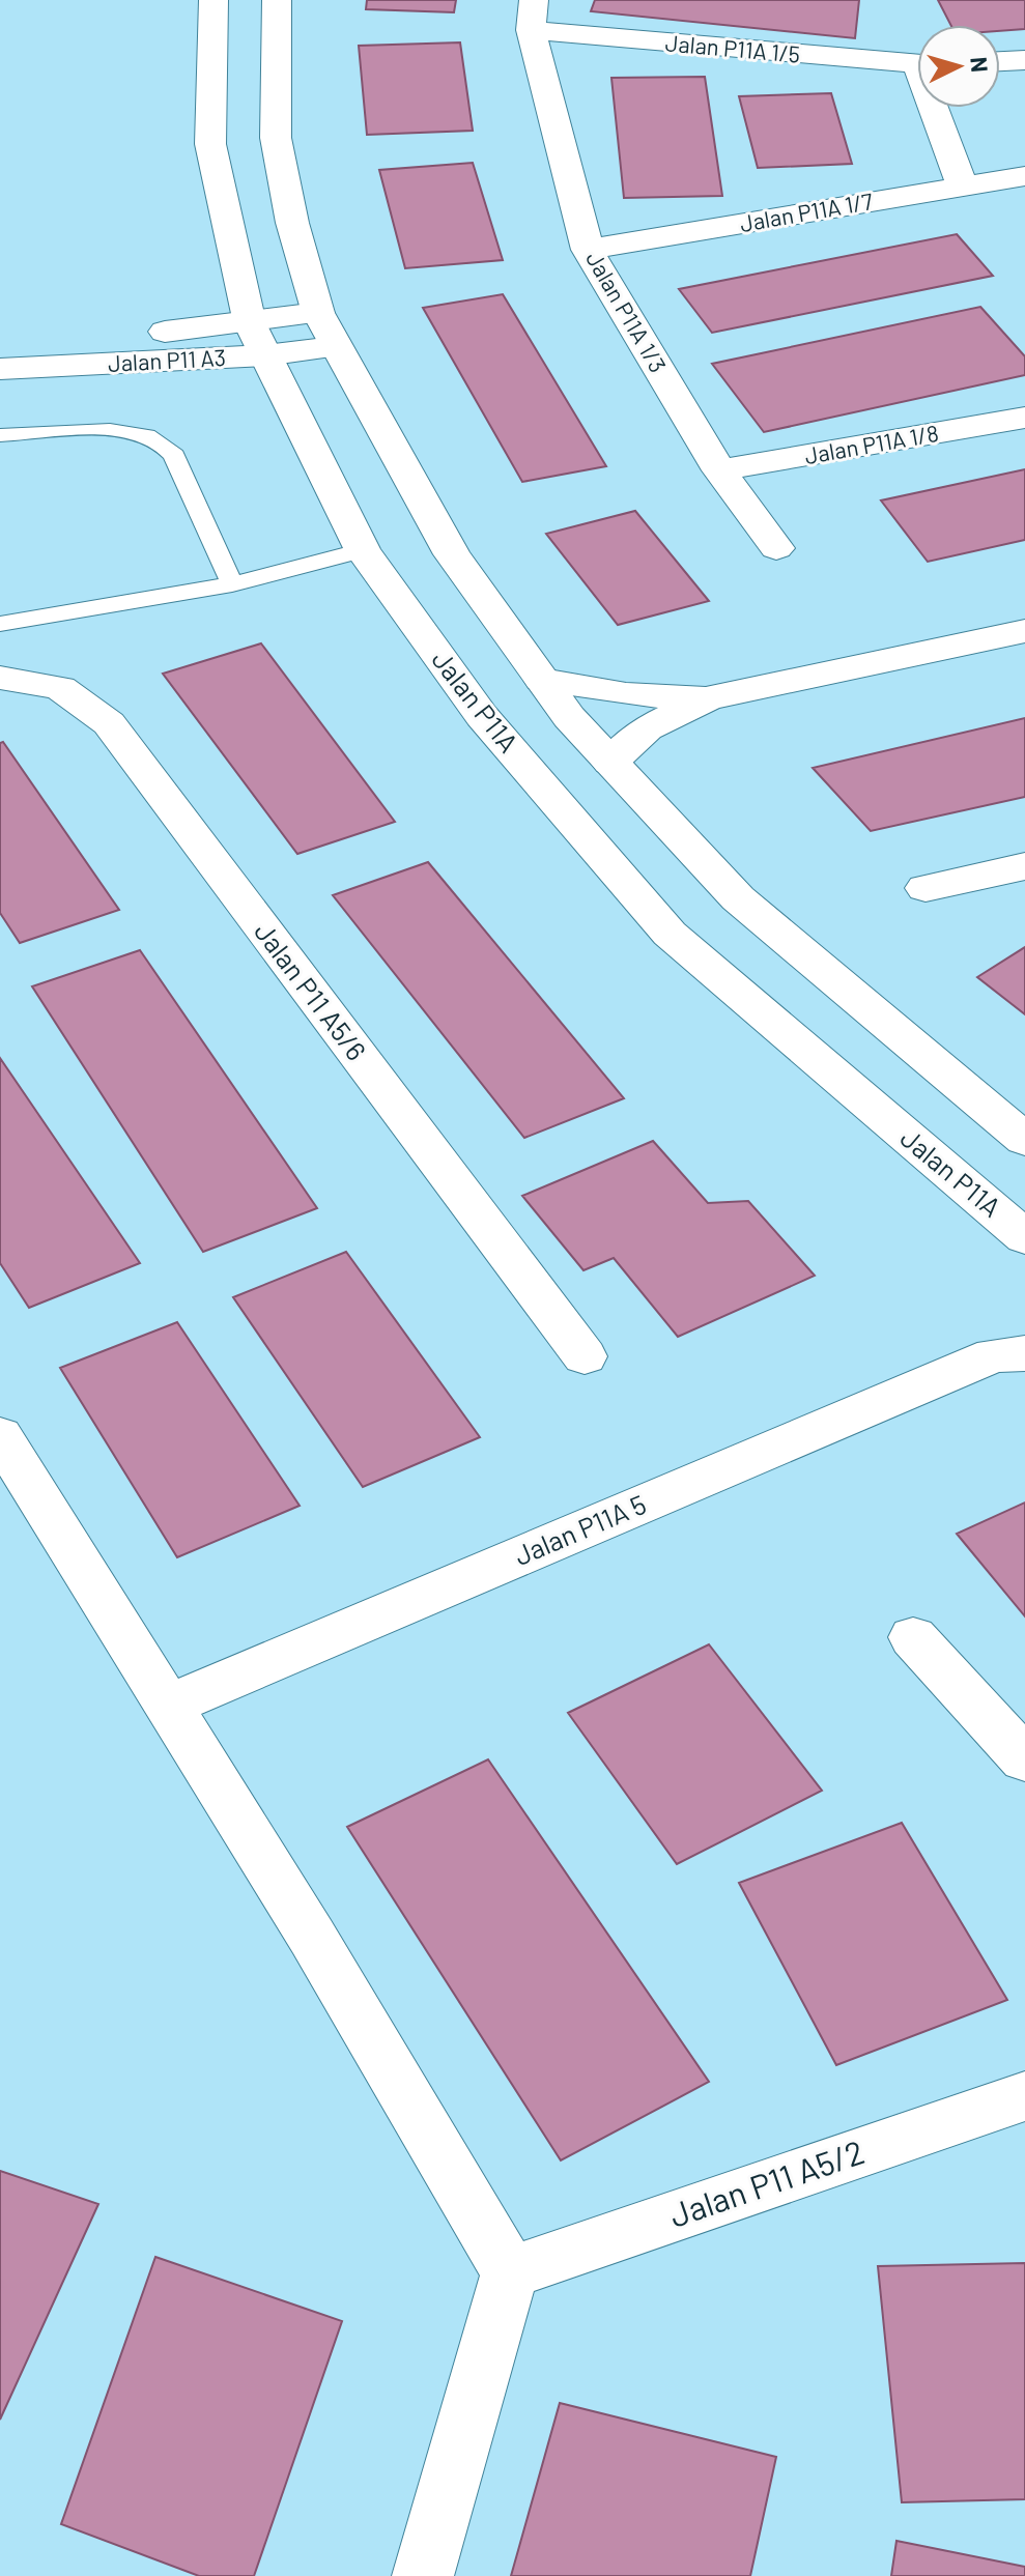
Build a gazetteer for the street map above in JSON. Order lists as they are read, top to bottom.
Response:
{
  "streets": {
    "street": [
      "Jalan P11A 1/5",
      "Jalan P11A 1/7",
      "Jalan P11A 1/3",
      "Jalan P11 A3",
      "Jalan P11A 1/8",
      "Jalan P11A",
      "Jalan P11 A5/6",
      "Jalan P11A 5",
      "Jalan P11 A5/2"
    ]
  },
  "crossings": [
    ["Jalan P11A 1/5", "Jalan P11A 1/3"],
    ["Jalan P11A 1/7", "Jalan P11A 1/3"],
    ["Jalan P11A 1/3", "Jalan P11A 1/8"],
    ["Jalan P11 A3", "Jalan P11A"]
  ],
  "north": "right"
}
